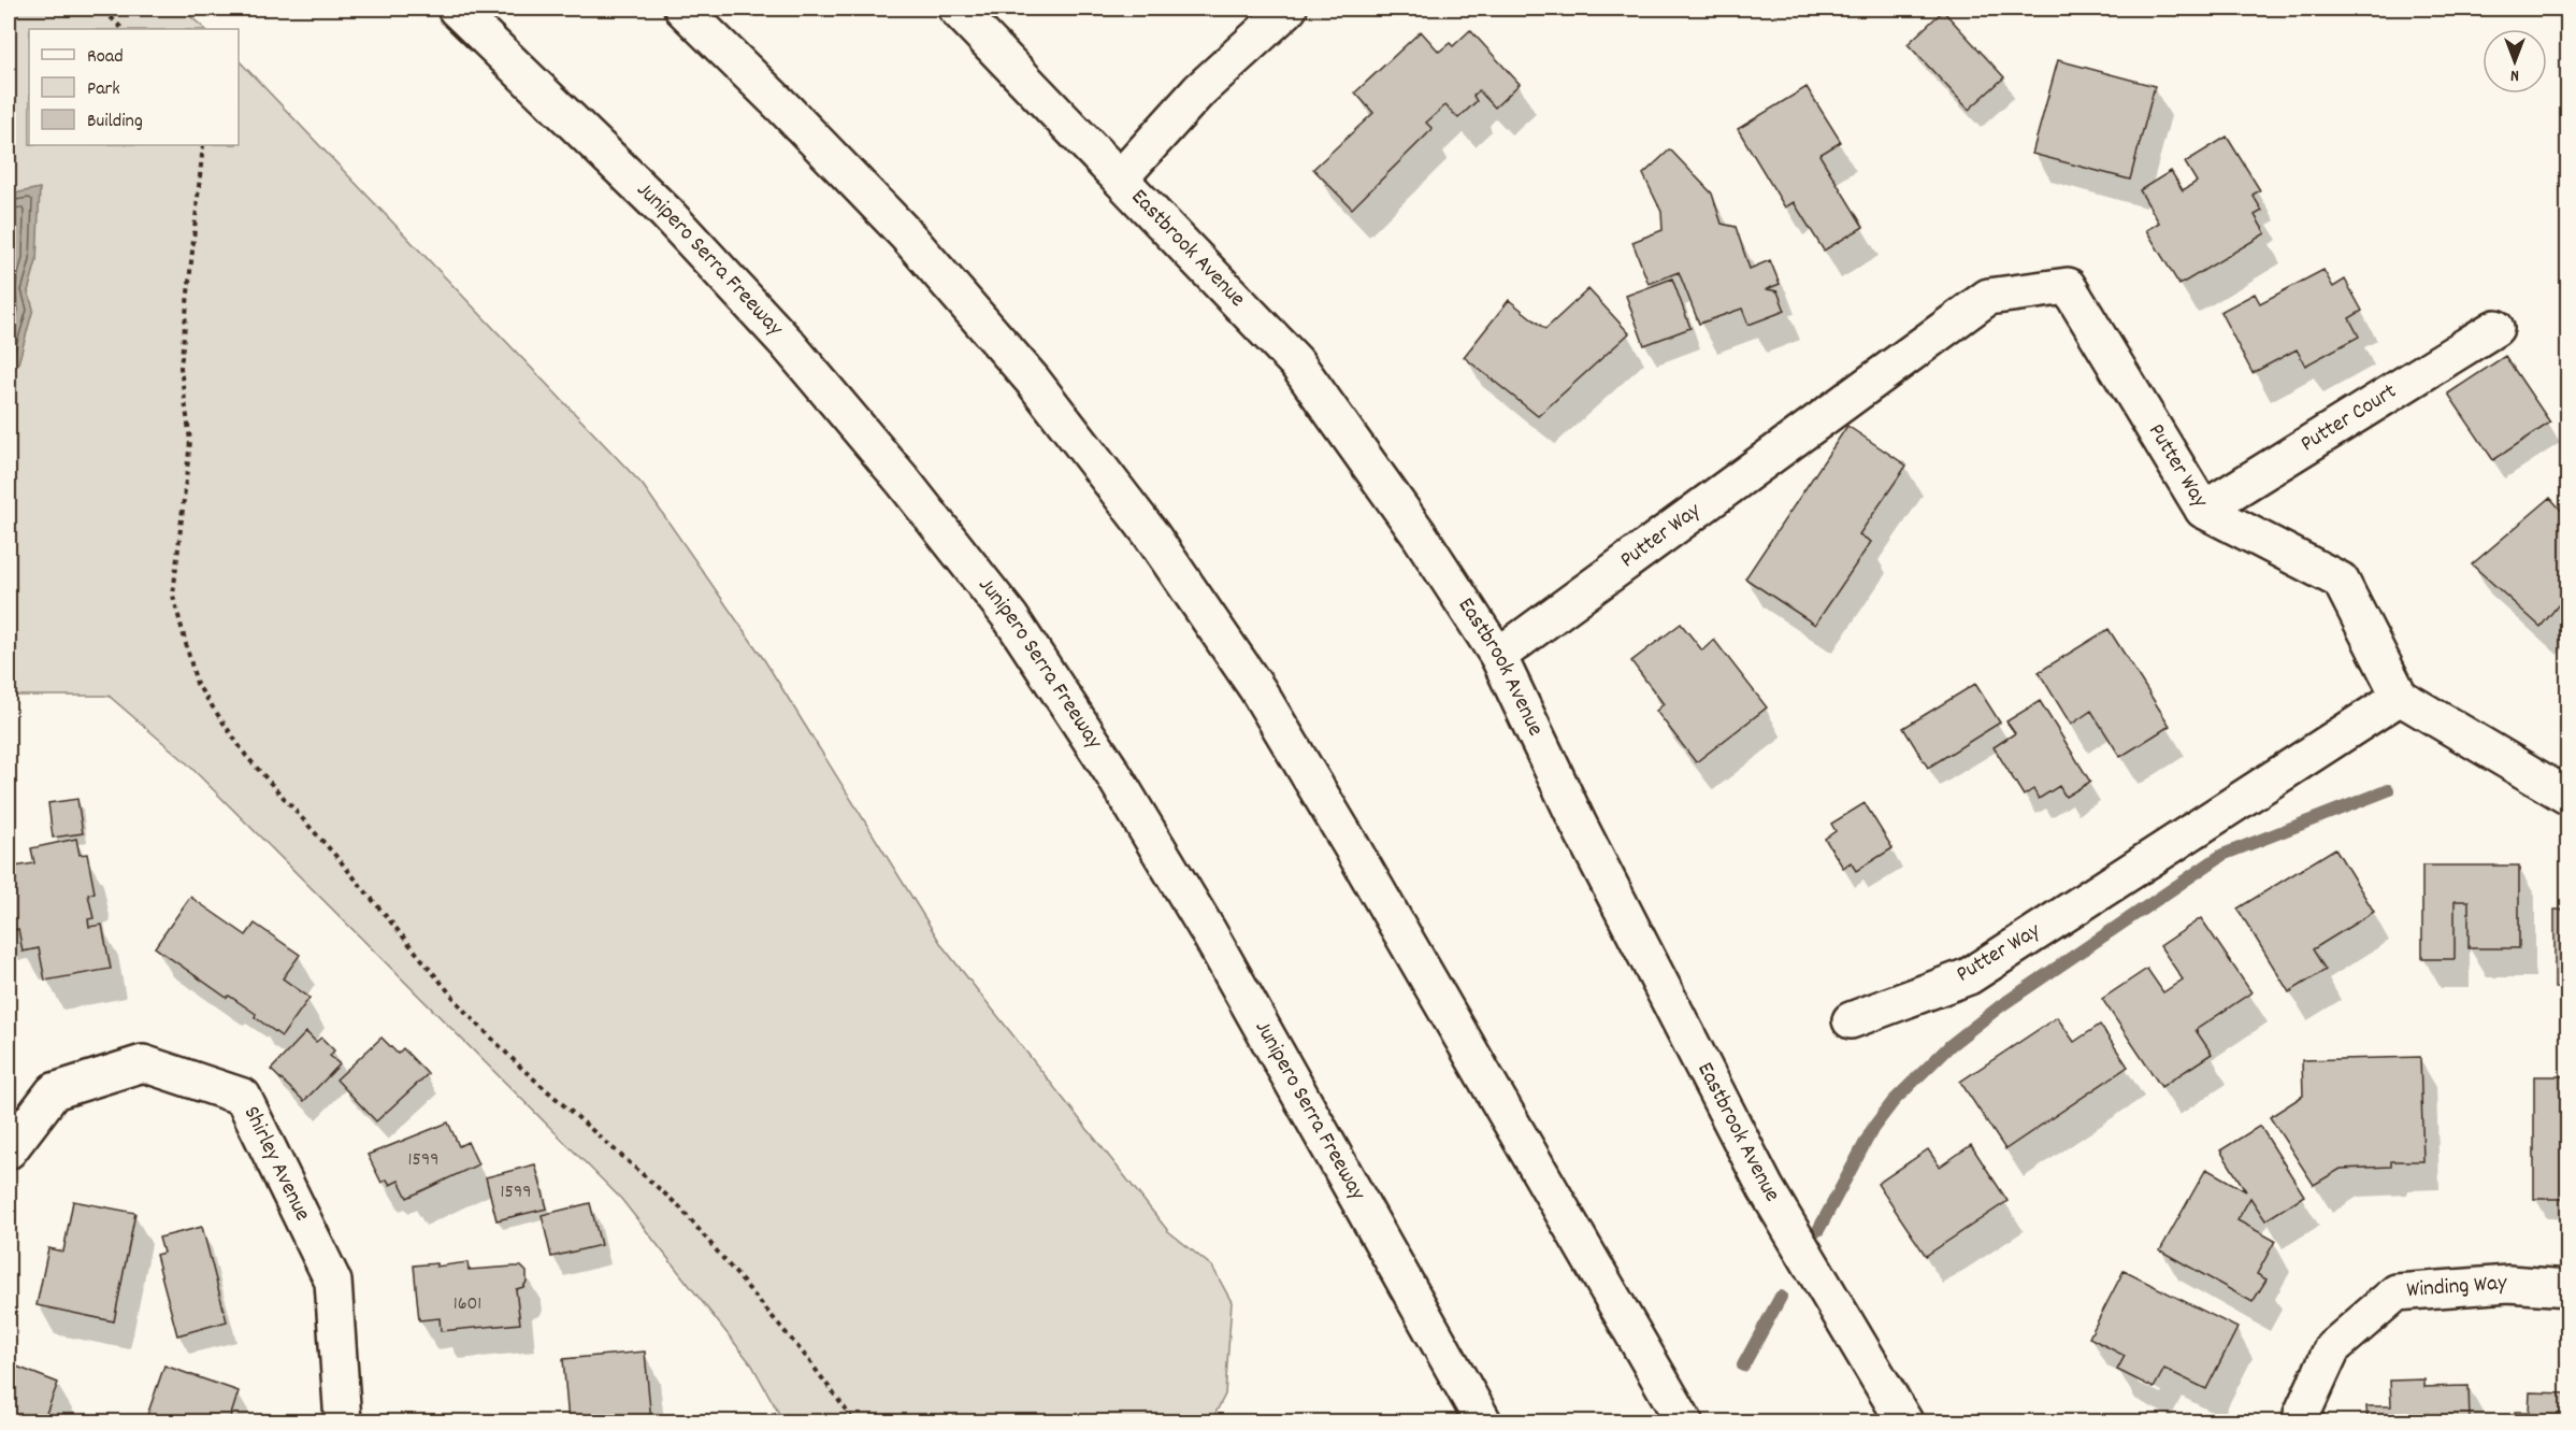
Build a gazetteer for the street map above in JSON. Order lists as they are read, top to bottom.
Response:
{
  "streets": {
    "main road": [
      "Eastbrook Avenue",
      "Junipero Serra Freeway",
      "Putter Court",
      "Putter Way",
      "Shirley Avenue",
      "Winding Way"
    ]
  },
  "crossings": [
    ["Eastbrook Avenue", "Putter Way"],
    ["Putter Court", "Putter Way"]
  ],
  "house_numbers": ["1599", "1599", "1601"],
  "legend": ["Road", "Park", "Building"],
  "north": "bottom"
}
